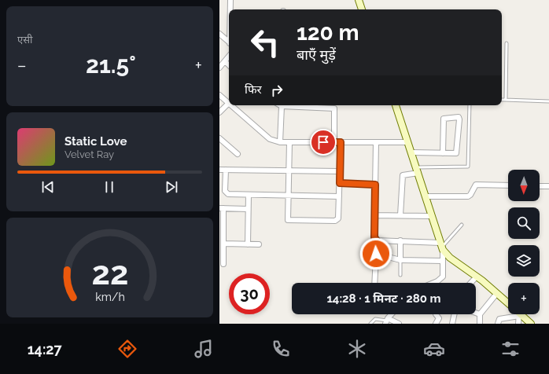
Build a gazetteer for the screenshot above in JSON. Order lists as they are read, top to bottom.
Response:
{
  "north": "bottom",
  "page": {
    "tile": "एसी",
    "turn": ["120 m", "बाएँ मुड़ें"],
    "heat": ["−", "21.5°", "+"],
    "then": "फिर",
    "song": ["Static Love", "Velvet Ray"],
    "map_buttons": "+",
    "limit": "30",
    "trip": "14:28 · 1 मिनट · 280 m",
    "tabs": "14:27",
    "gauge": ["22", "km/h"]
  }
}
